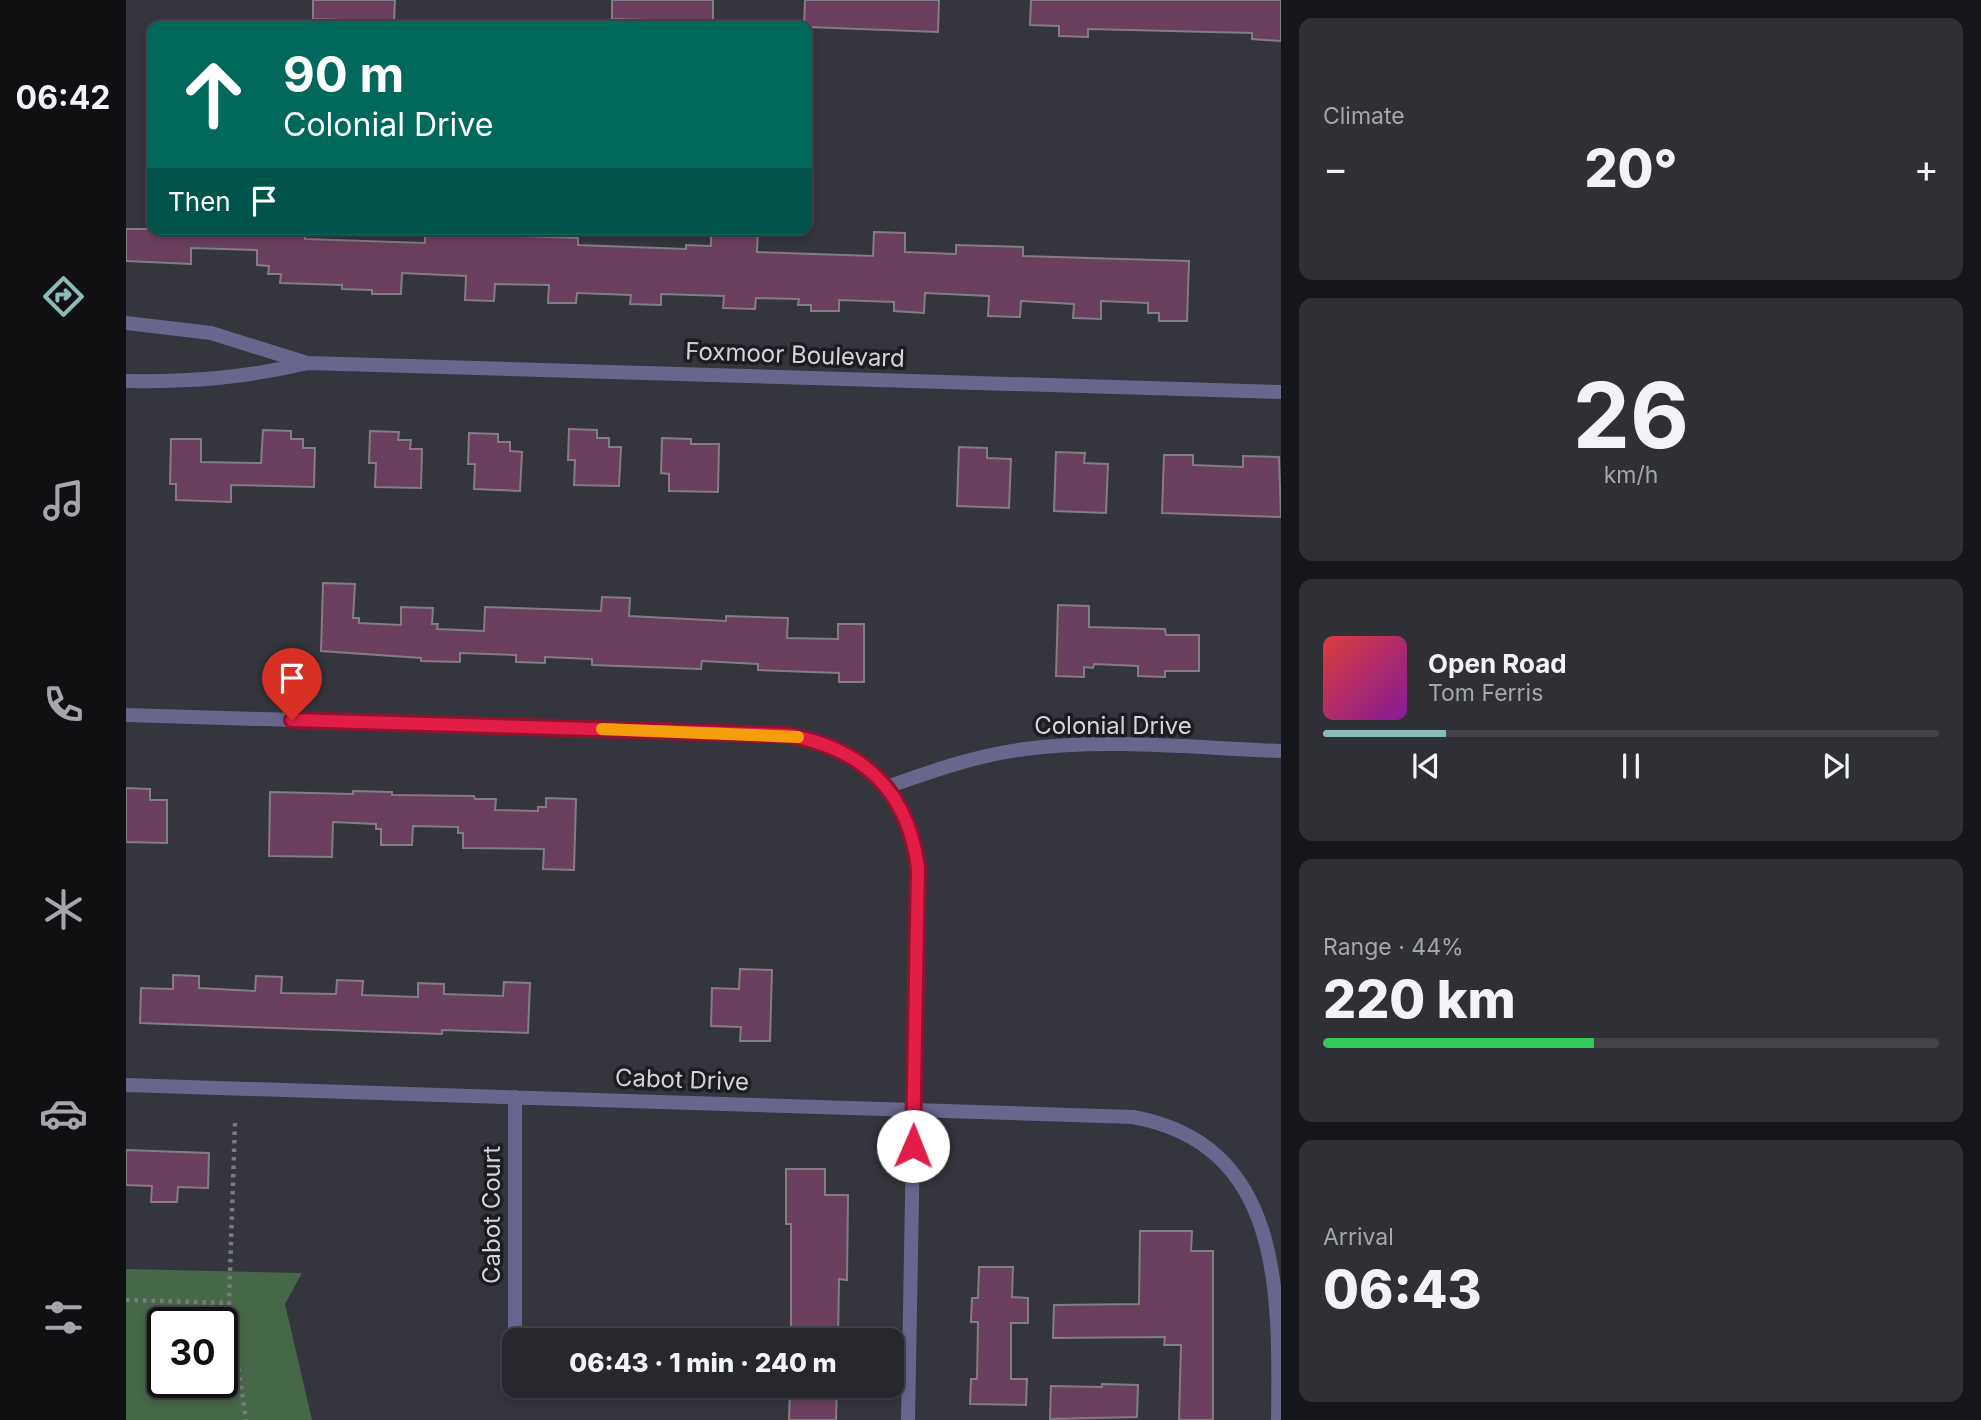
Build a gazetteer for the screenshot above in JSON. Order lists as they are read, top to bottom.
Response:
{
  "streets": {
    "street": [
      "Foxmoor Boulevard",
      "Colonial Drive",
      "Cabot Drive",
      "Cabot Court"
    ]
  },
  "crossings": [
    ["Cabot Drive", "Cabot Court"]
  ],
  "page": {
    "tabs": "06:42",
    "tile": [
      "Climate",
      ["26", "km/h"],
      ["Range · 44%", "220 km"],
      ["Arrival", "06:43"]
    ],
    "turn": ["90 m", "Colonial Drive"],
    "heat": ["−", "20°", "+"],
    "then": "Then",
    "song": ["Open Road", "Tom Ferris"],
    "limit": "30",
    "trip": "06:43 · 1 min · 240 m"
  }
}
